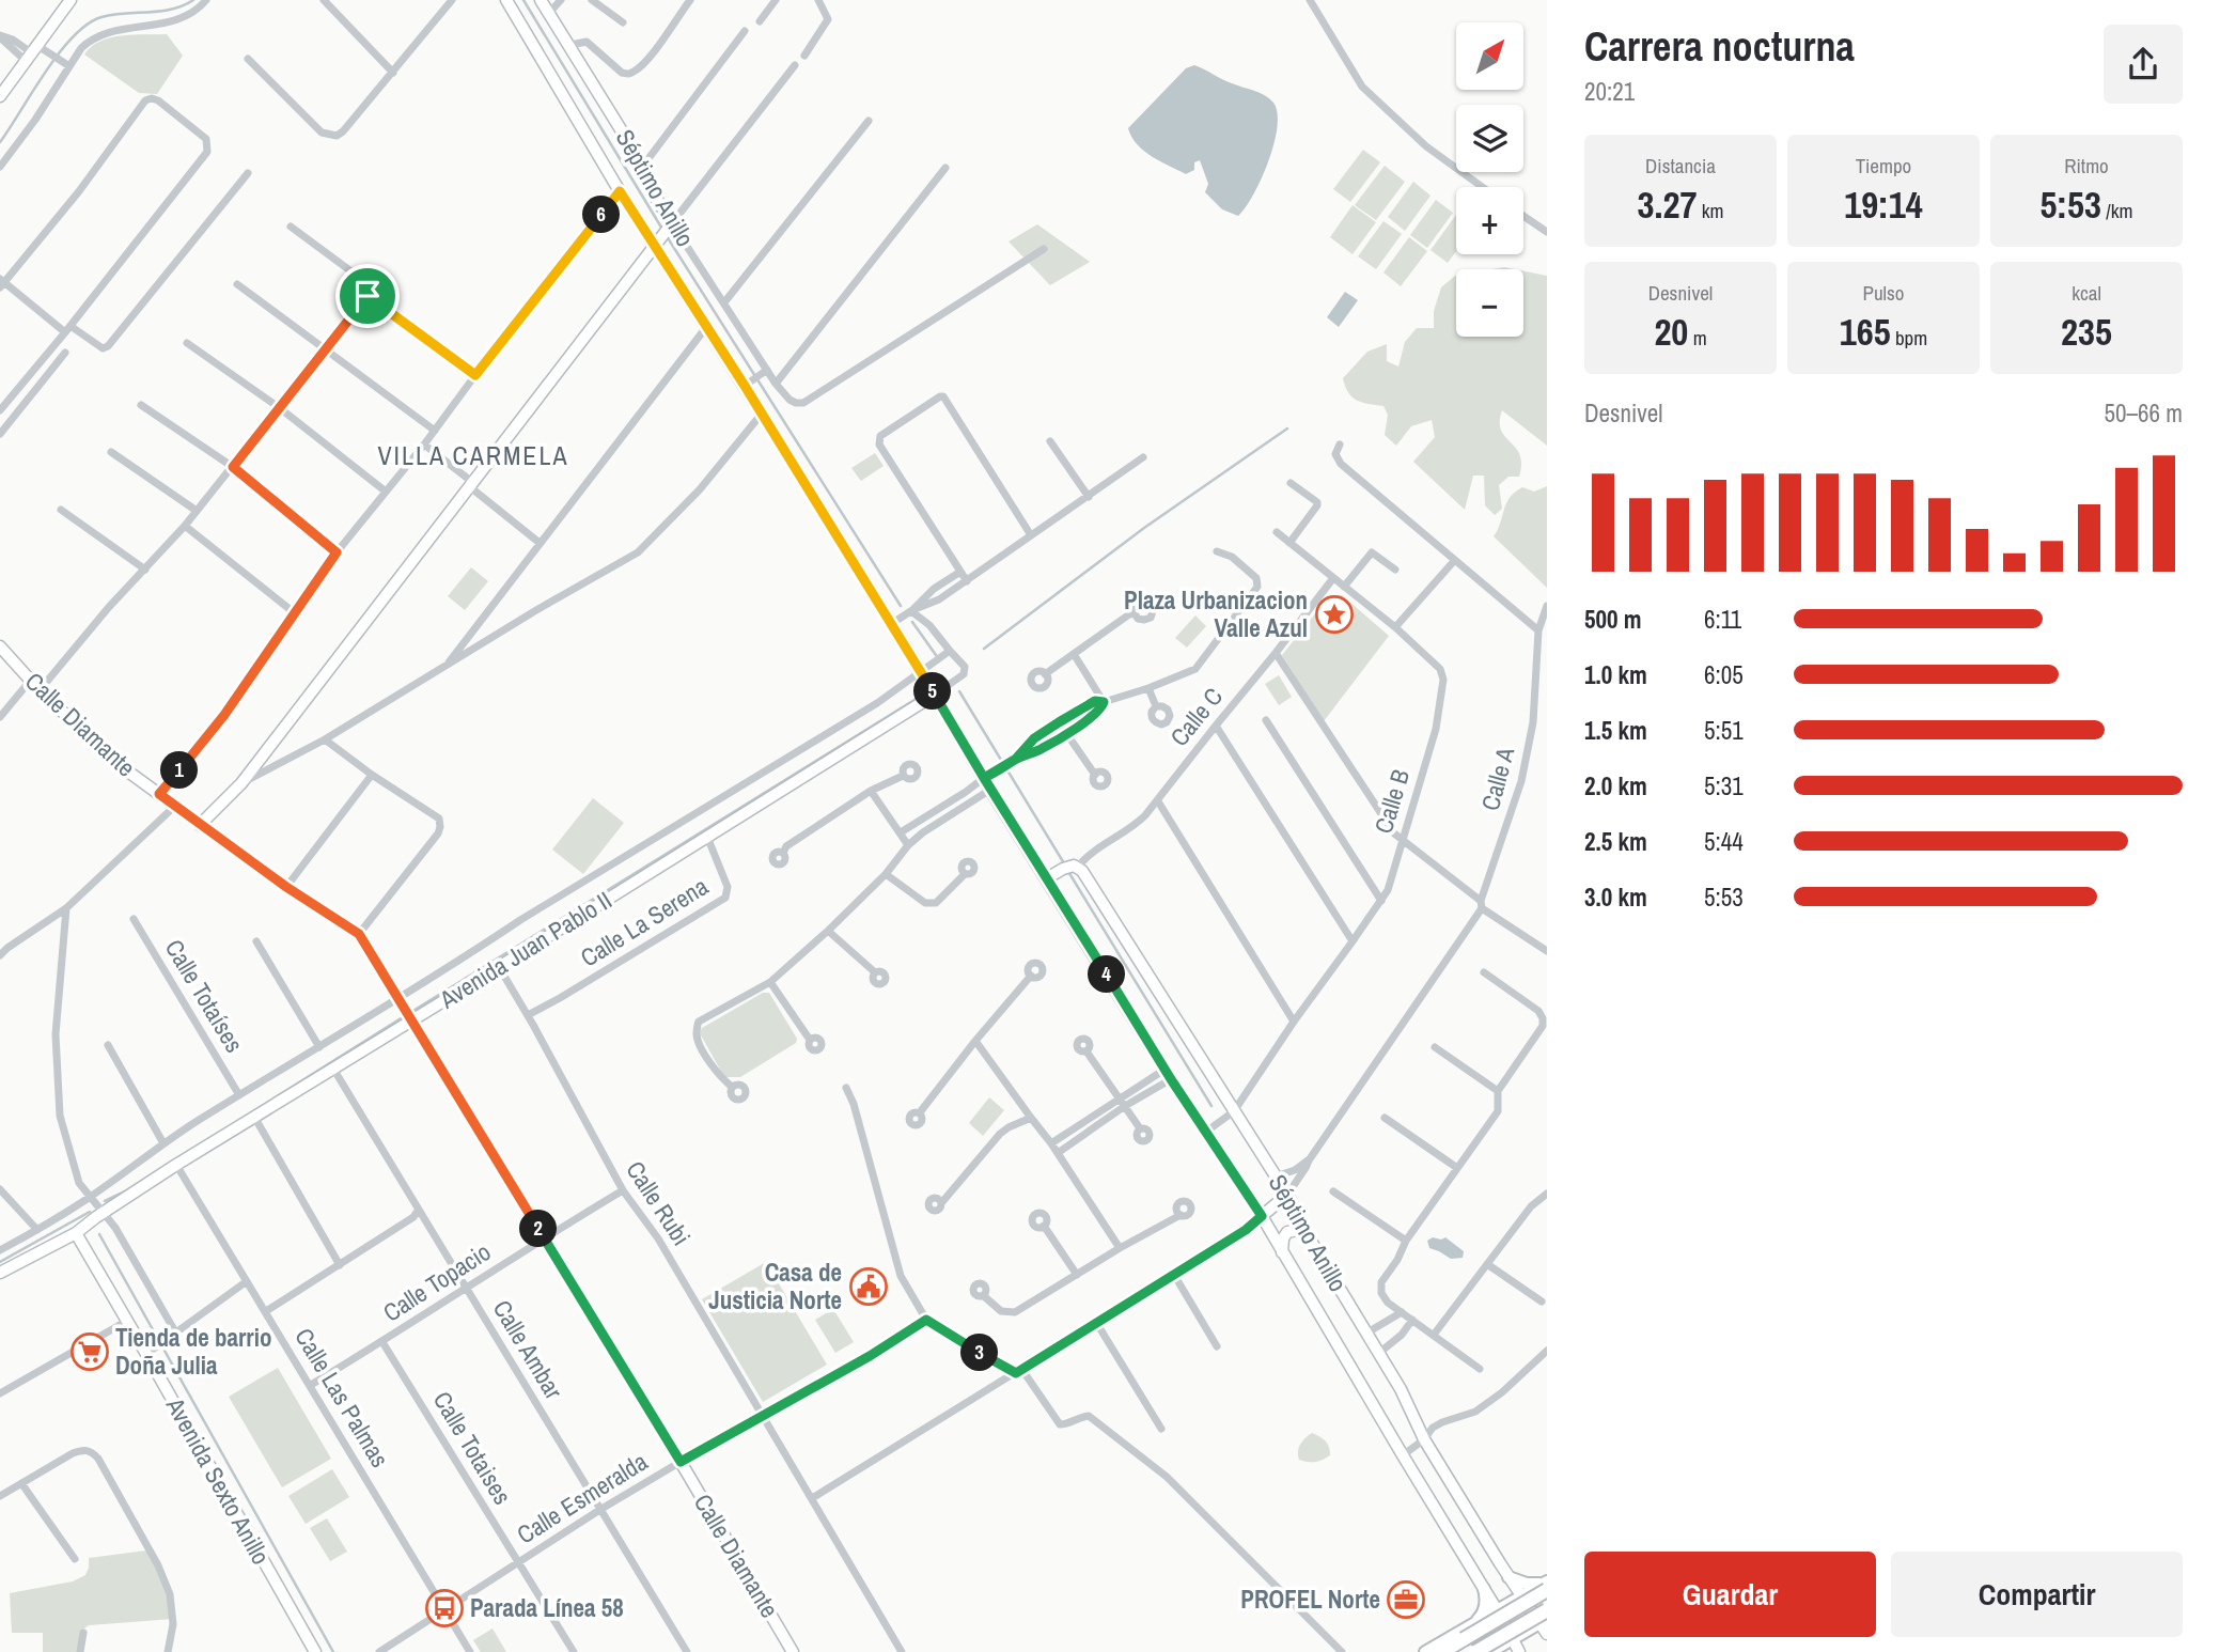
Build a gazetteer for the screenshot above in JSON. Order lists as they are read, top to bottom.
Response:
{
  "streets": {
    "street": [
      "Séptimo Anillo",
      "Calle C",
      "Calle Diamante",
      "Calle A",
      "Calle B",
      "Calle La Serena",
      "Avenida Juan Pablo II",
      "Calle Totaíses",
      "Calle Rubi",
      "Calle Topacio",
      "Calle Ambar",
      "Calle Las Palmas",
      "Calle Totaises",
      "Avenida Sexto Anillo",
      "Calle Esmeralda"
    ]
  },
  "crossings": [
    ["Séptimo Anillo", "Calle C"],
    ["Séptimo Anillo", "Calle A"],
    ["Séptimo Anillo", "Calle B"],
    ["Séptimo Anillo", "Avenida Juan Pablo II"],
    ["Calle C", "Calle B"],
    ["Calle Diamante", "Avenida Juan Pablo II"],
    ["Calle Diamante", "Calle Topacio"],
    ["Calle Diamante", "Calle Esmeralda"],
    ["Calle La Serena", "Avenida Juan Pablo II"],
    ["Calle La Serena", "Calle Rubi"],
    ["Avenida Juan Pablo II", "Calle Rubi"],
    ["Avenida Juan Pablo II", "Calle Ambar"],
    ["Avenida Juan Pablo II", "Calle Las Palmas"],
    ["Avenida Juan Pablo II", "Avenida Sexto Anillo"],
    ["Calle Rubi", "Calle Topacio"],
    ["Calle Rubi", "Calle Esmeralda"],
    ["Calle Topacio", "Calle Ambar"],
    ["Calle Topacio", "Calle Las Palmas"],
    ["Calle Topacio", "Calle Totaises"],
    ["Calle Ambar", "Calle Esmeralda"],
    ["Calle Las Palmas", "Calle Esmeralda"],
    ["Calle Totaises", "Calle Esmeralda"]
  ],
  "districts": ["VILLA CARMELA"],
  "places": {
    "place": ["Plaza Urbanizacion Valle Azul"],
    "public building": ["Casa de Justicia Norte"],
    "supermarket": ["Tienda de barrio Doña Julia"],
    "office": ["PROFEL Norte"],
    "bus stop": ["Parada Línea 58"]
  },
  "north": "top right",
  "page": {
    "heading": ["Carrera nocturna", "20:21"],
    "map_buttons": ["+", "−"],
    "stats": [
      ["Distancia", "3.27 km"],
      ["Tiempo", "19:14"],
      ["Ritmo", "5:53 /km"],
      ["Desnivel", "20 m"],
      ["Pulso", "165 bpm"],
      ["kcal", "235"]
    ],
    "pins": [
      "6",
      "5",
      "1",
      "4",
      "2",
      "3"
    ],
    "chart": ["Desnivel", "50–66 m"],
    "list": [
      {
        "name": "500 m",
        "note": "6:11"
      },
      {
        "name": "1.0 km",
        "note": "6:05"
      },
      {
        "name": "1.5 km",
        "note": "5:51"
      },
      {
        "name": "2.0 km",
        "note": "5:31"
      },
      {
        "name": "2.5 km",
        "note": "5:44"
      },
      {
        "name": "3.0 km",
        "note": "5:53"
      }
    ],
    "buttons": ["Guardar", "Compartir"]
  }
}
